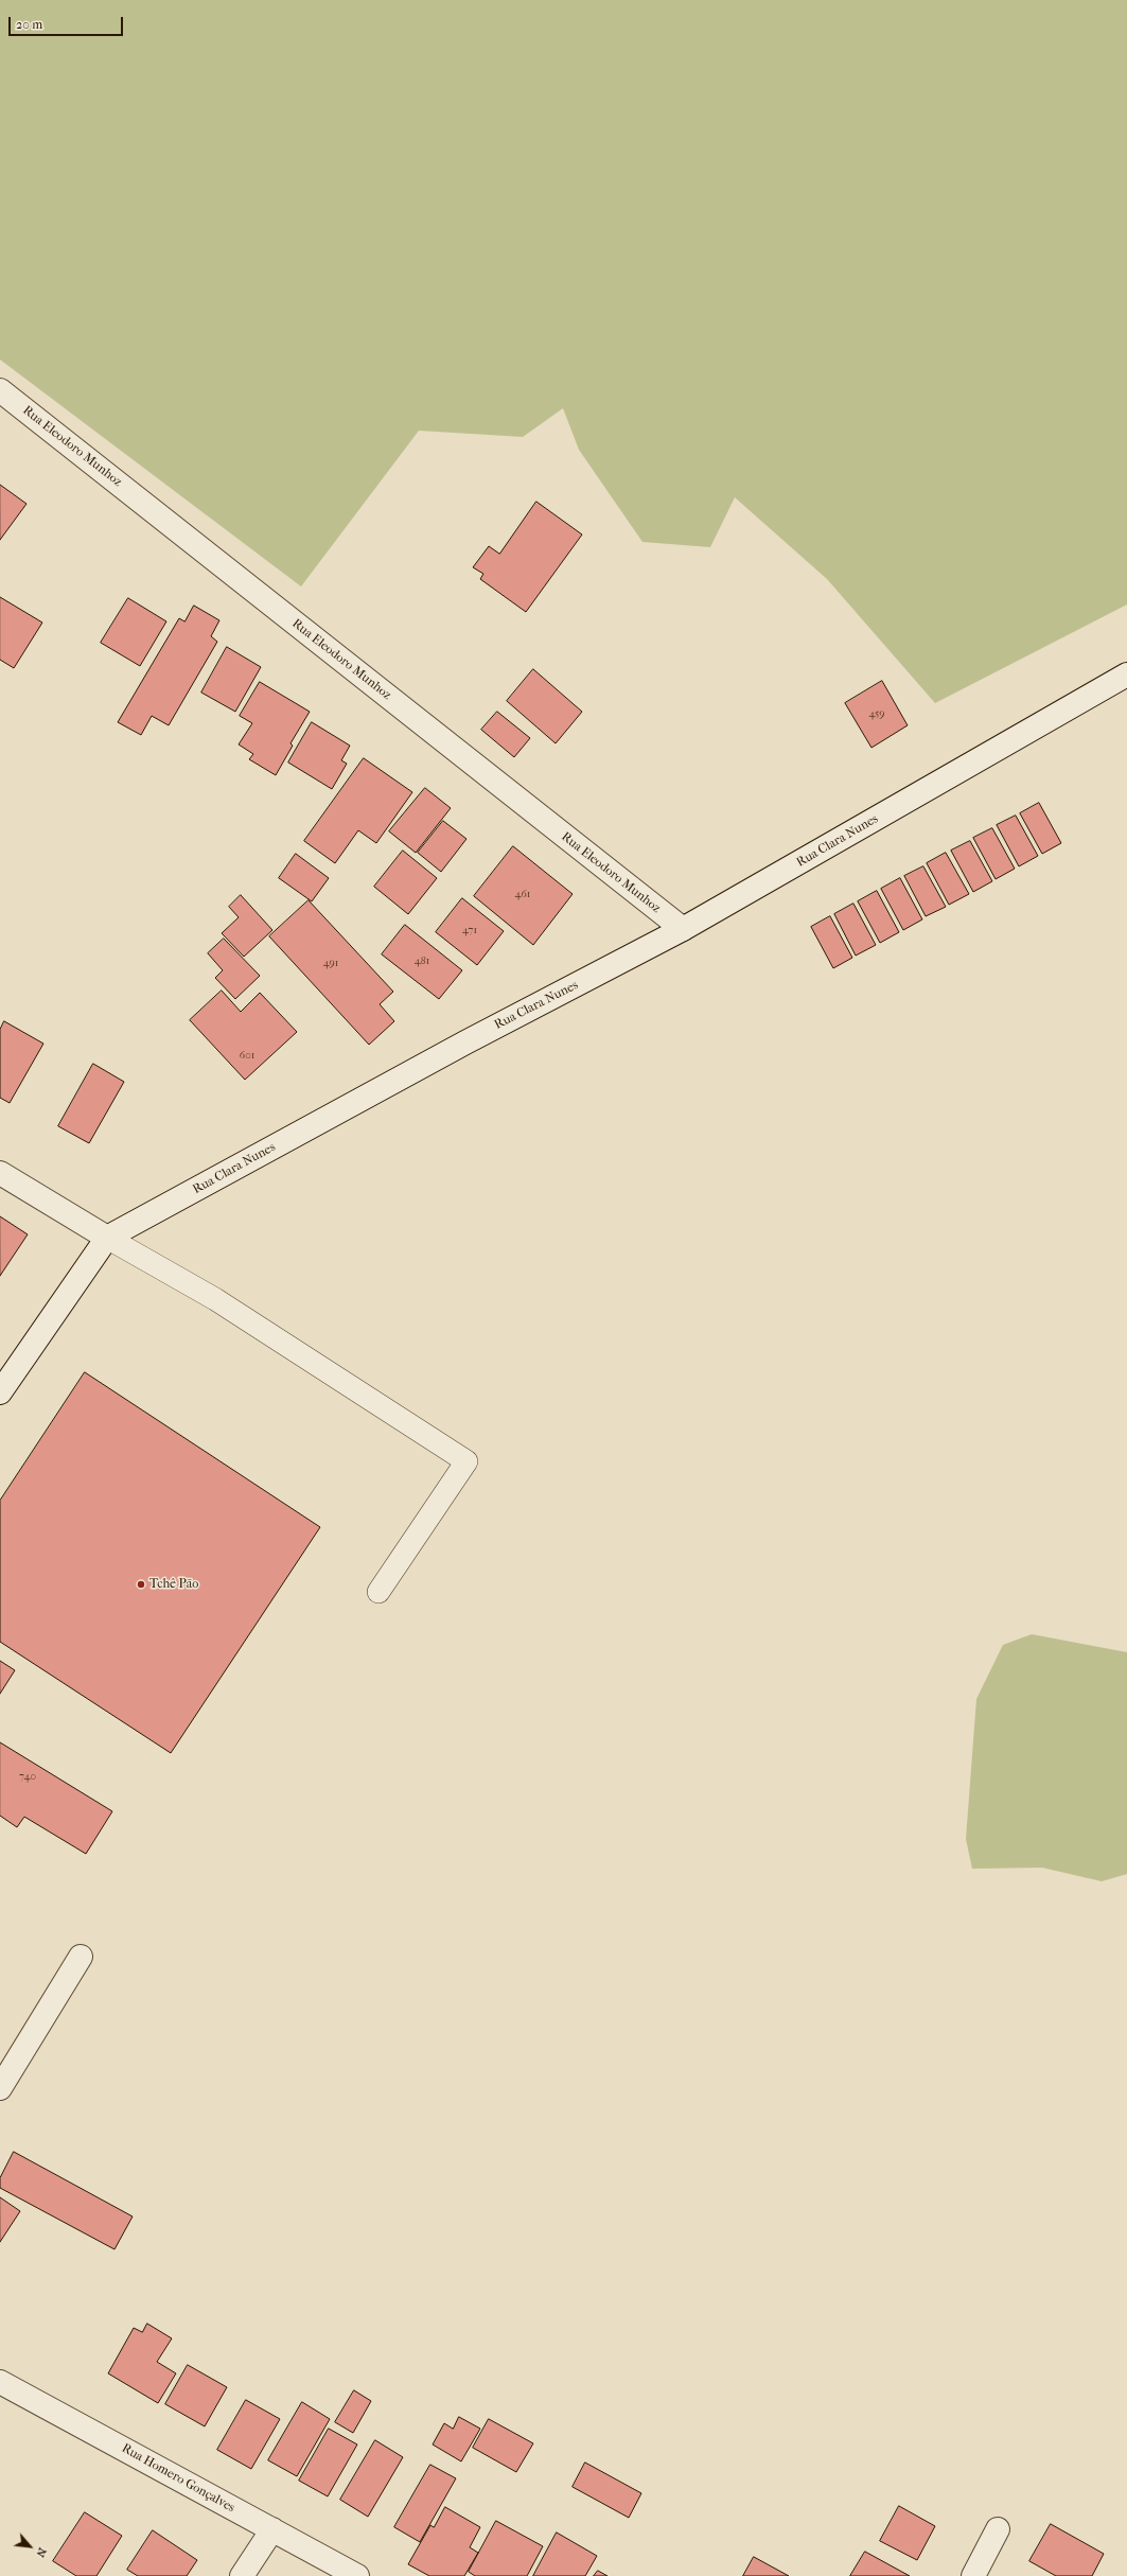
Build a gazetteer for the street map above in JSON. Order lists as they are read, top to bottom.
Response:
{
  "streets": {
    "street": ["Rua Eleodoro Munhoz", "Rua Clara Nunes", "Rua Homero Gonçalves"]
  },
  "crossings": [
    ["Rua Eleodoro Munhoz", "Rua Clara Nunes"]
  ],
  "places": ["Tchê Pão"],
  "house_numbers": [
    "459",
    "461",
    "471",
    "481",
    "491",
    "601",
    "740"
  ],
  "scale_bar": "20 m",
  "north": "bottom right"
}
